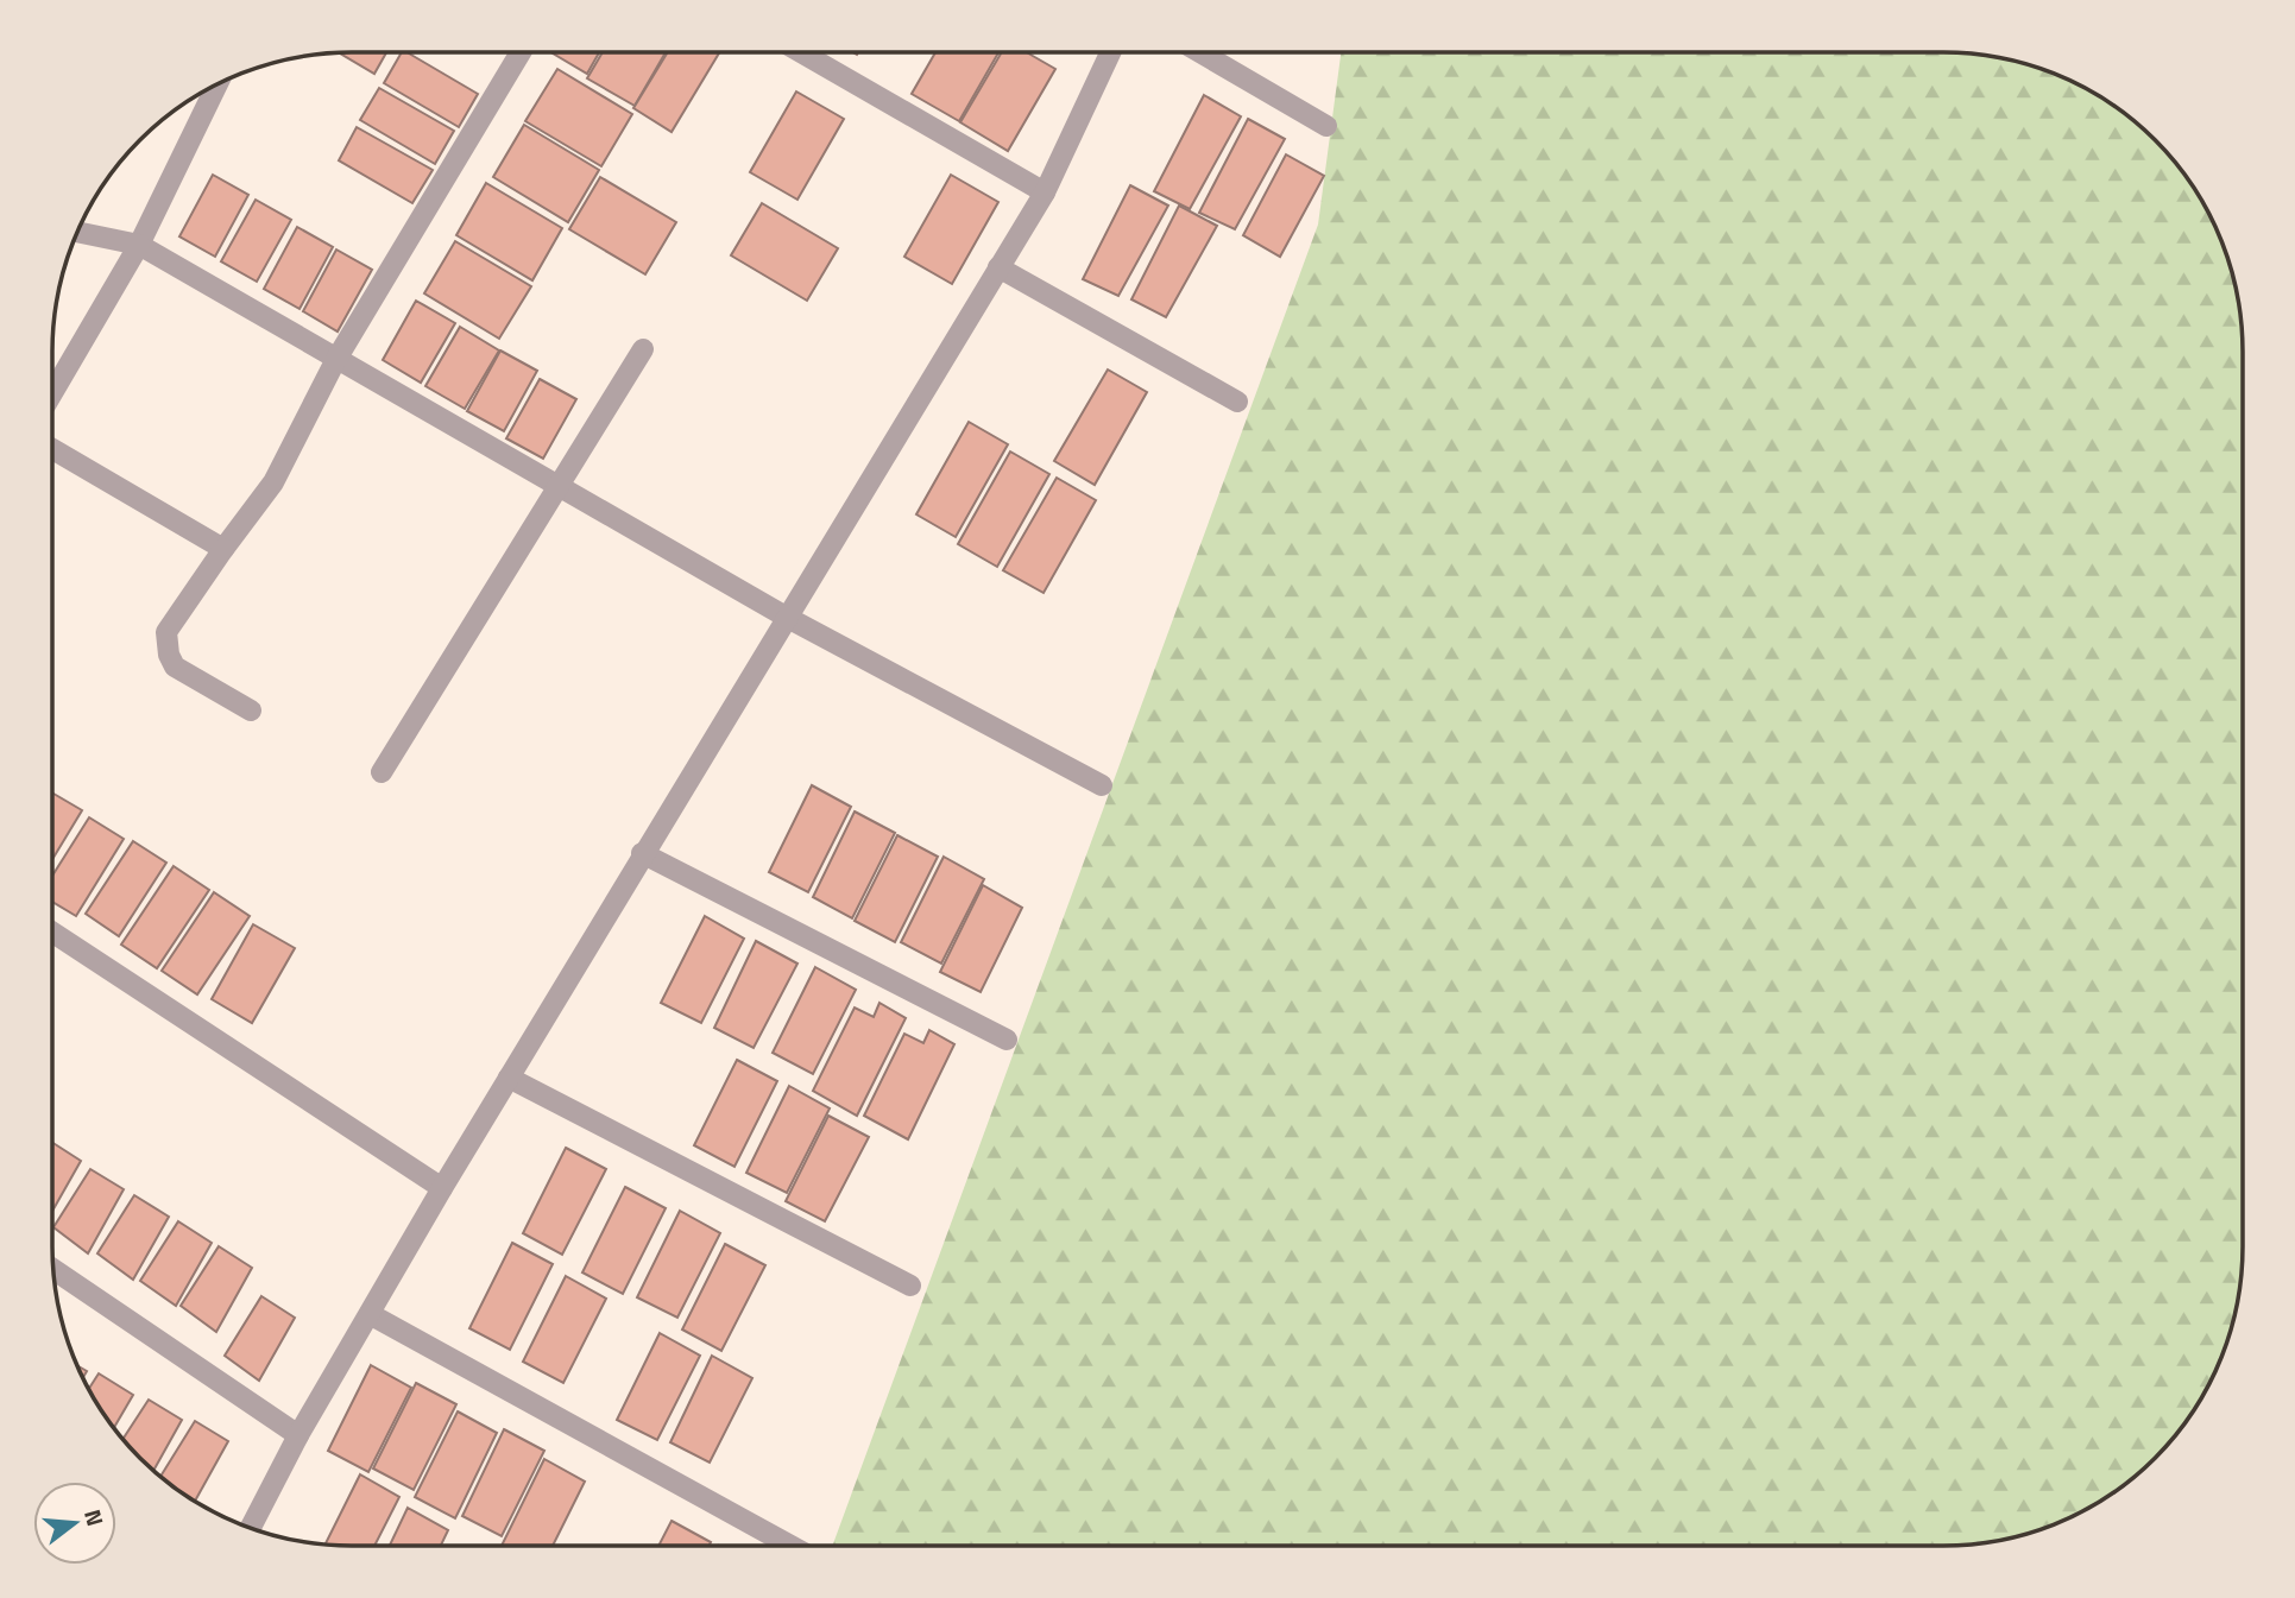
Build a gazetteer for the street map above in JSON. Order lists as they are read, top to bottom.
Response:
{
  "north": "right"
}
